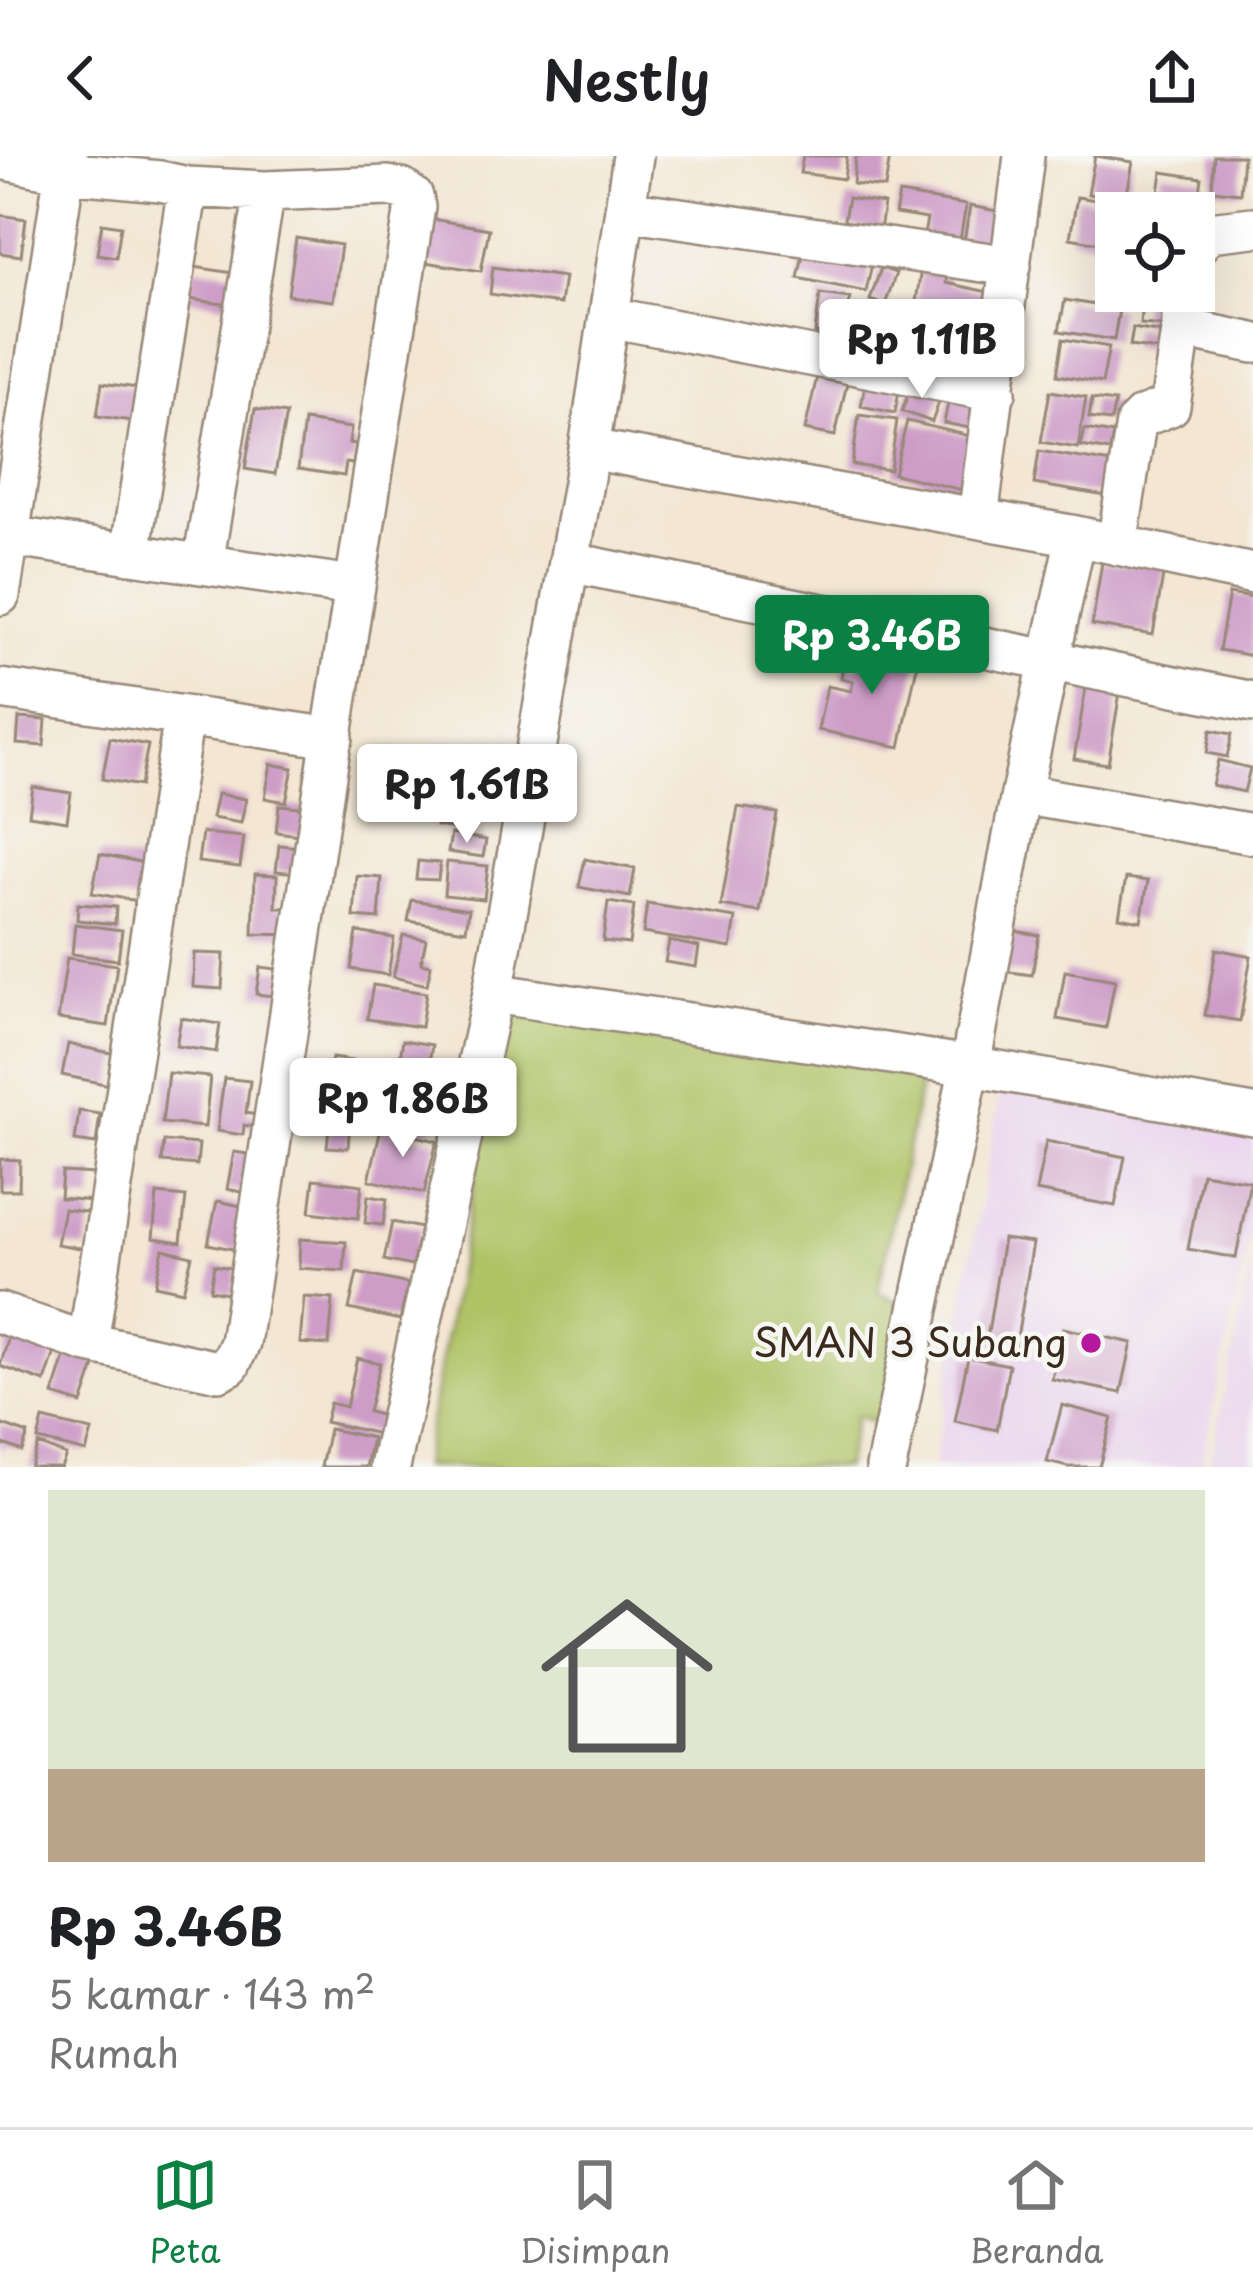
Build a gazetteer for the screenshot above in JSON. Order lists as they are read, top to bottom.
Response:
{
  "places": ["SMAN 3 Subang"],
  "page": {
    "header": "Nestly",
    "price": [
      "Rp 1.11B",
      "Rp 3.46B",
      "Rp 1.61B",
      "Rp 1.86B"
    ],
    "list": [
      {
        "name": "Rp 3.46B",
        "note": "5 kamar · 143 m² · Rumah"
      }
    ],
    "tabs": ["Peta", "Disimpan", "Beranda"]
  }
}
